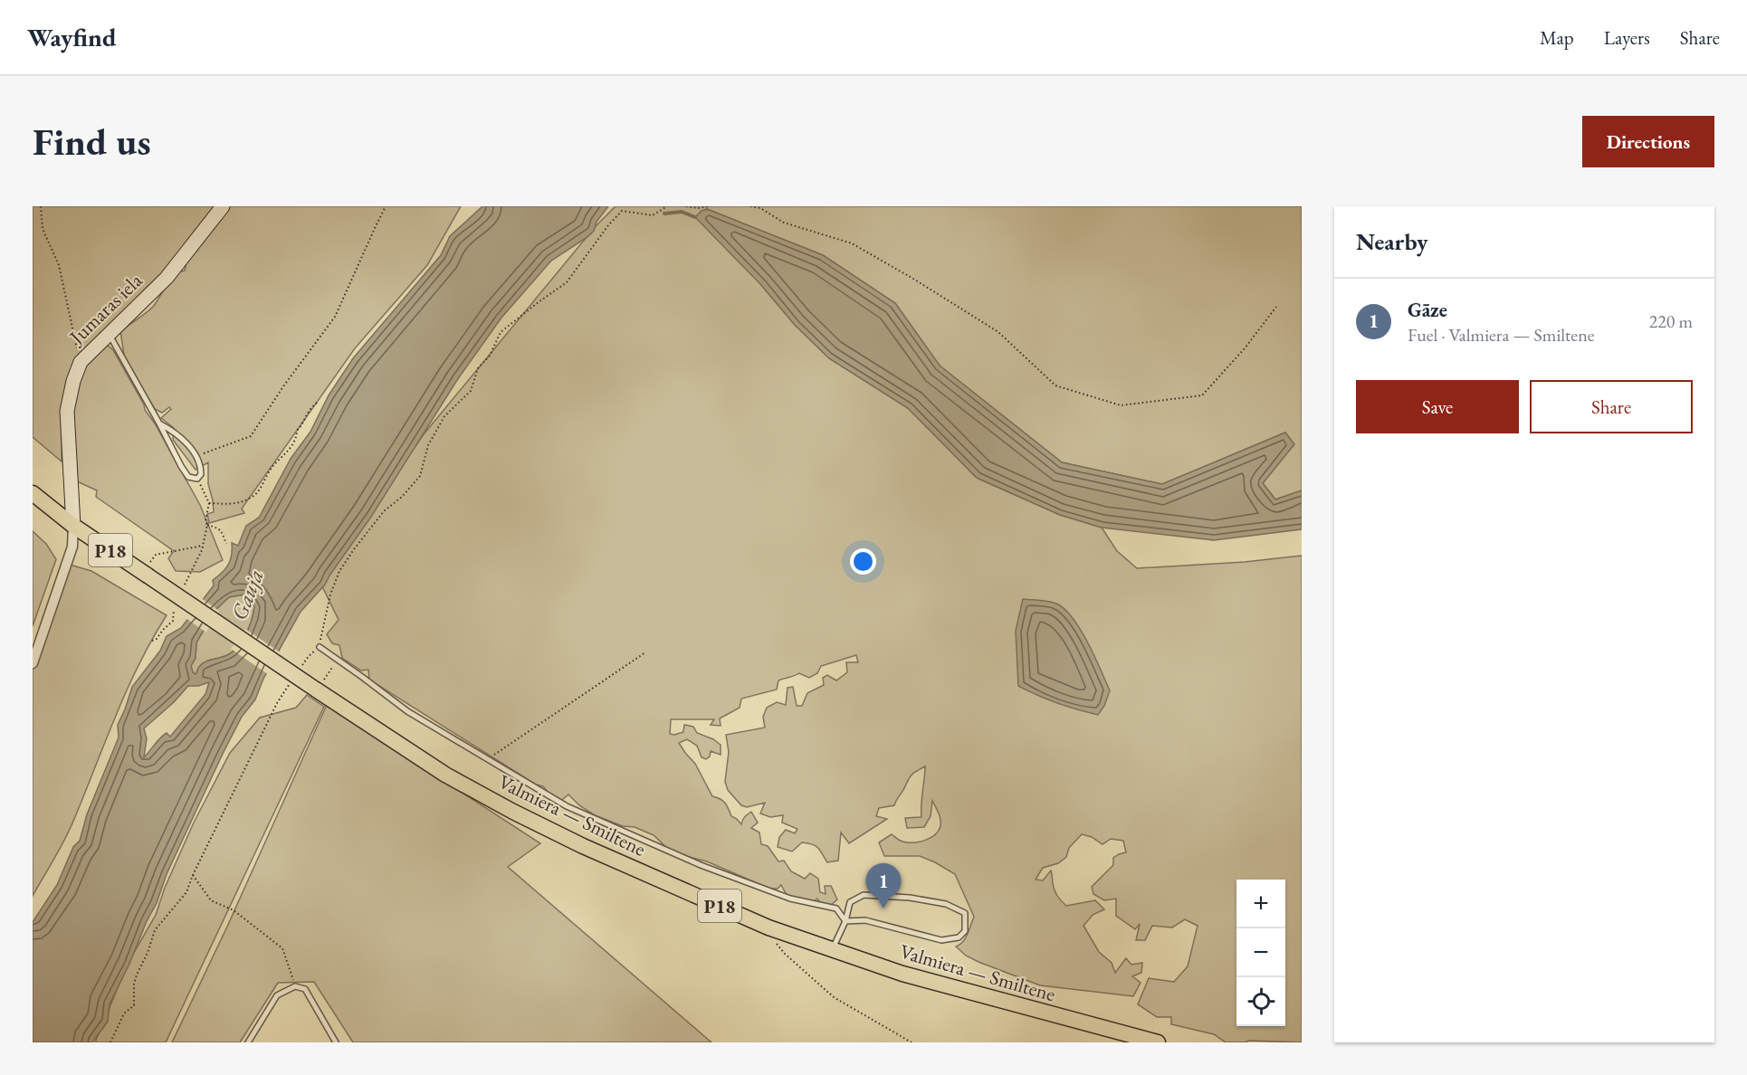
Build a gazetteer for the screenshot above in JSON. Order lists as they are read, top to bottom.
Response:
{
  "streets": {
    "main road": ["P18", "Valmiera — Smiltene"],
    "street": ["Jumaras iela"]
  },
  "crossings": [
    ["Jumaras iela", "Valmiera — Smiltene"]
  ],
  "water": ["Gauja"],
  "page": {
    "header": "Wayfind",
    "nav": ["Map", "Layers", "Share"],
    "buttons": [
      "Directions",
      ["Save", "Share"]
    ],
    "title": "Find us",
    "heading": "Nearby",
    "list": [
      {
        "mark": "1",
        "name": "Gāze",
        "note": "Fuel · Valmiera — Smiltene",
        "value": "220 m"
      }
    ],
    "pins": "1",
    "map_buttons": ["+", "−"]
  }
}
